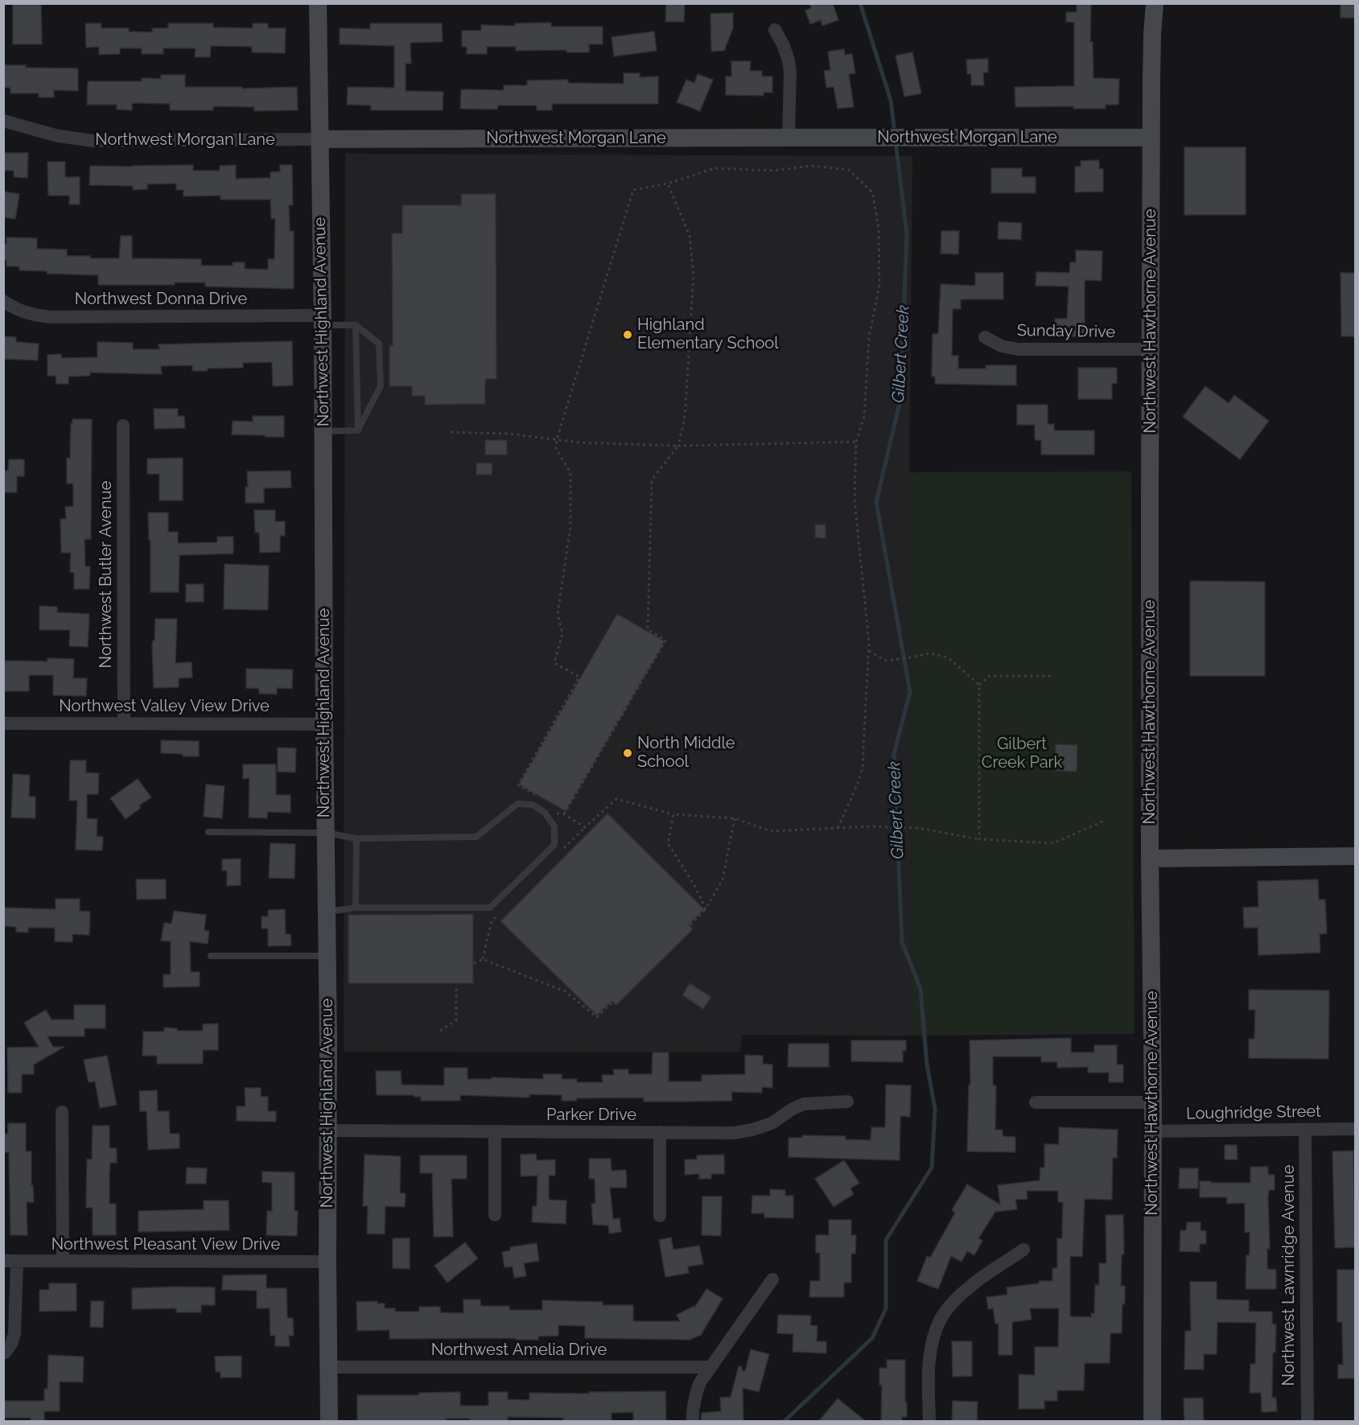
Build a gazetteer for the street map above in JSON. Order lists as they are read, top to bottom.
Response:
{
  "streets": {
    "street": [
      "Northwest Morgan Lane",
      "Northwest Donna Drive",
      "Northwest Hawthorne Avenue",
      "Northwest Highland Avenue",
      "Sunday Drive",
      "Northwest Butler Avenue",
      "Northwest Valley View Drive",
      "Loughridge Street",
      "Parker Drive",
      "Northwest Pleasant View Drive",
      "Northwest Lawnridge Avenue",
      "Northwest Amelia Drive"
    ]
  },
  "crossings": [
    ["Northwest Morgan Lane", "Northwest Hawthorne Avenue"],
    ["Northwest Morgan Lane", "Northwest Highland Avenue"],
    ["Northwest Donna Drive", "Northwest Highland Avenue"],
    ["Northwest Hawthorne Avenue", "Sunday Drive"],
    ["Northwest Hawthorne Avenue", "Loughridge Street"],
    ["Northwest Highland Avenue", "Northwest Valley View Drive"],
    ["Northwest Highland Avenue", "Parker Drive"],
    ["Northwest Highland Avenue", "Northwest Pleasant View Drive"],
    ["Northwest Highland Avenue", "Northwest Amelia Drive"],
    ["Northwest Butler Avenue", "Northwest Valley View Drive"],
    ["Loughridge Street", "Northwest Lawnridge Avenue"]
  ],
  "water": ["Gilbert Creek"],
  "parks": ["Gilbert Creek Park"],
  "places": ["Highland Elementary School", "North Middle School"]
}
